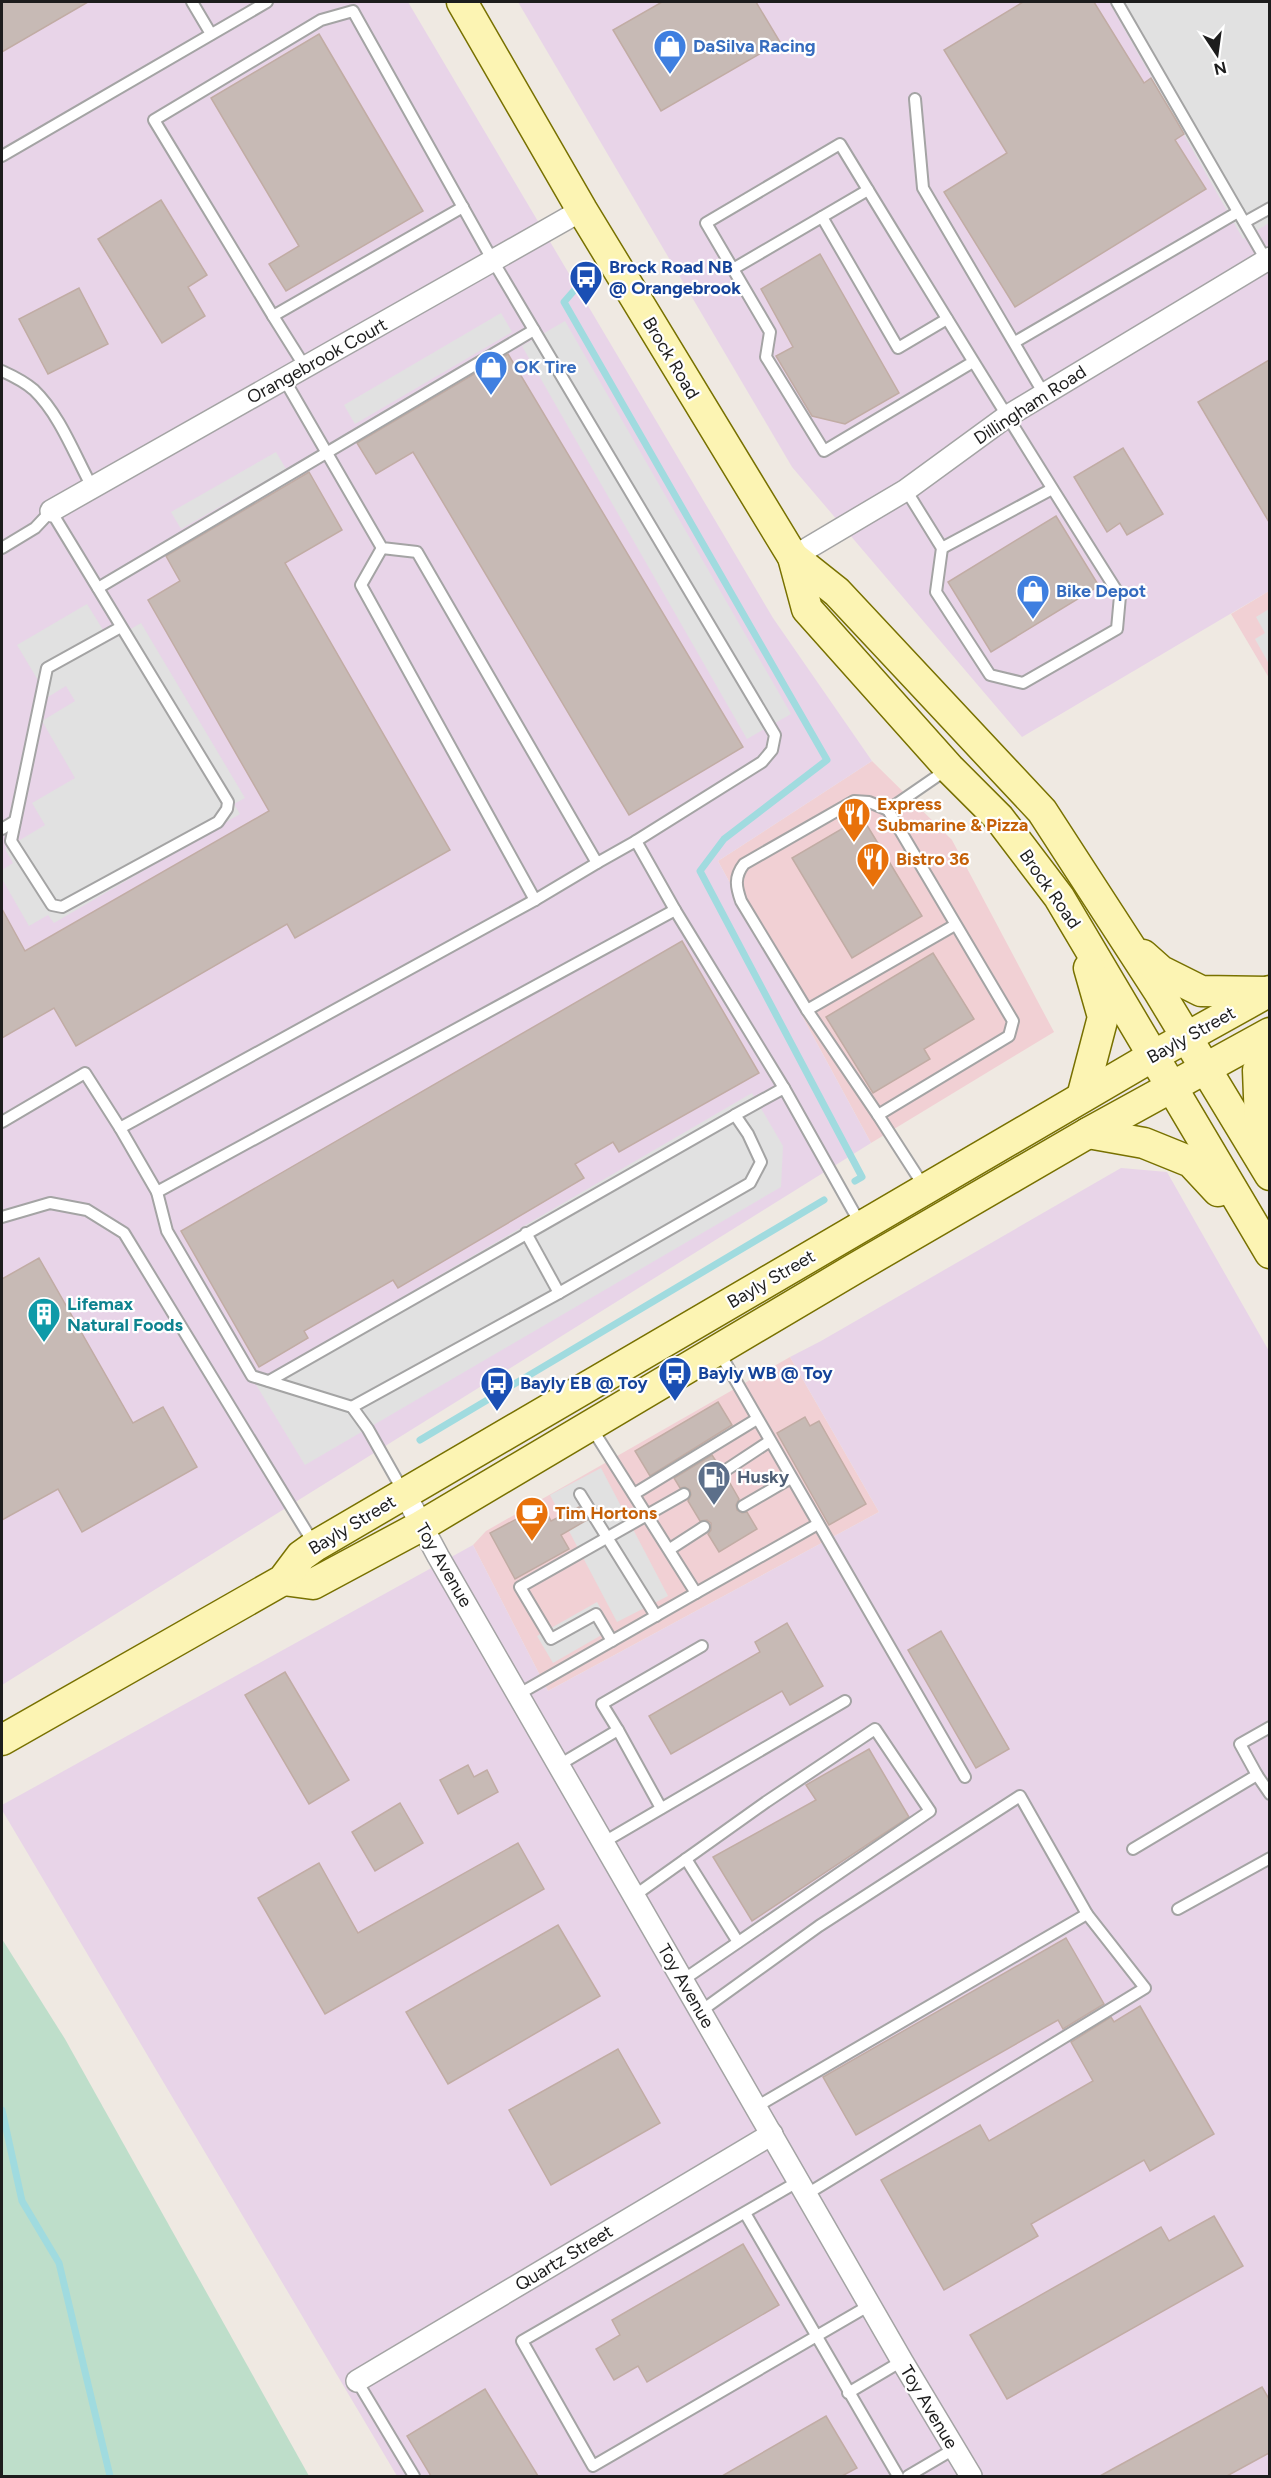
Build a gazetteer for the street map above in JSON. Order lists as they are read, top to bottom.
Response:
{
  "streets": {
    "main road": ["Brock Road", "Bayly Street"],
    "street": [
      "Orangebrook Court",
      "Dillingham Road",
      "Toy Avenue",
      "Quartz Street"
    ]
  },
  "crossings": [
    ["Brock Road", "Orangebrook Court"],
    ["Brock Road", "Dillingham Road"],
    ["Brock Road", "Bayly Street"],
    ["Bayly Street", "Toy Avenue"],
    ["Toy Avenue", "Quartz Street"]
  ],
  "places": {
    "shop": ["DaSilva Racing", "OK Tire", "Bike Depot"],
    "bus stop": ["Brock Road NB @ Orangebrook", "Bayly WB @ Toy", "Bayly EB @ Toy"],
    "restaurant": ["Express Submarine & Pizza", "Bistro 36"],
    "building": ["Lifemax Natural Foods"],
    "fuel station": ["Husky"],
    "cafe": ["Tim Hortons"]
  },
  "north": "bottom"
}
